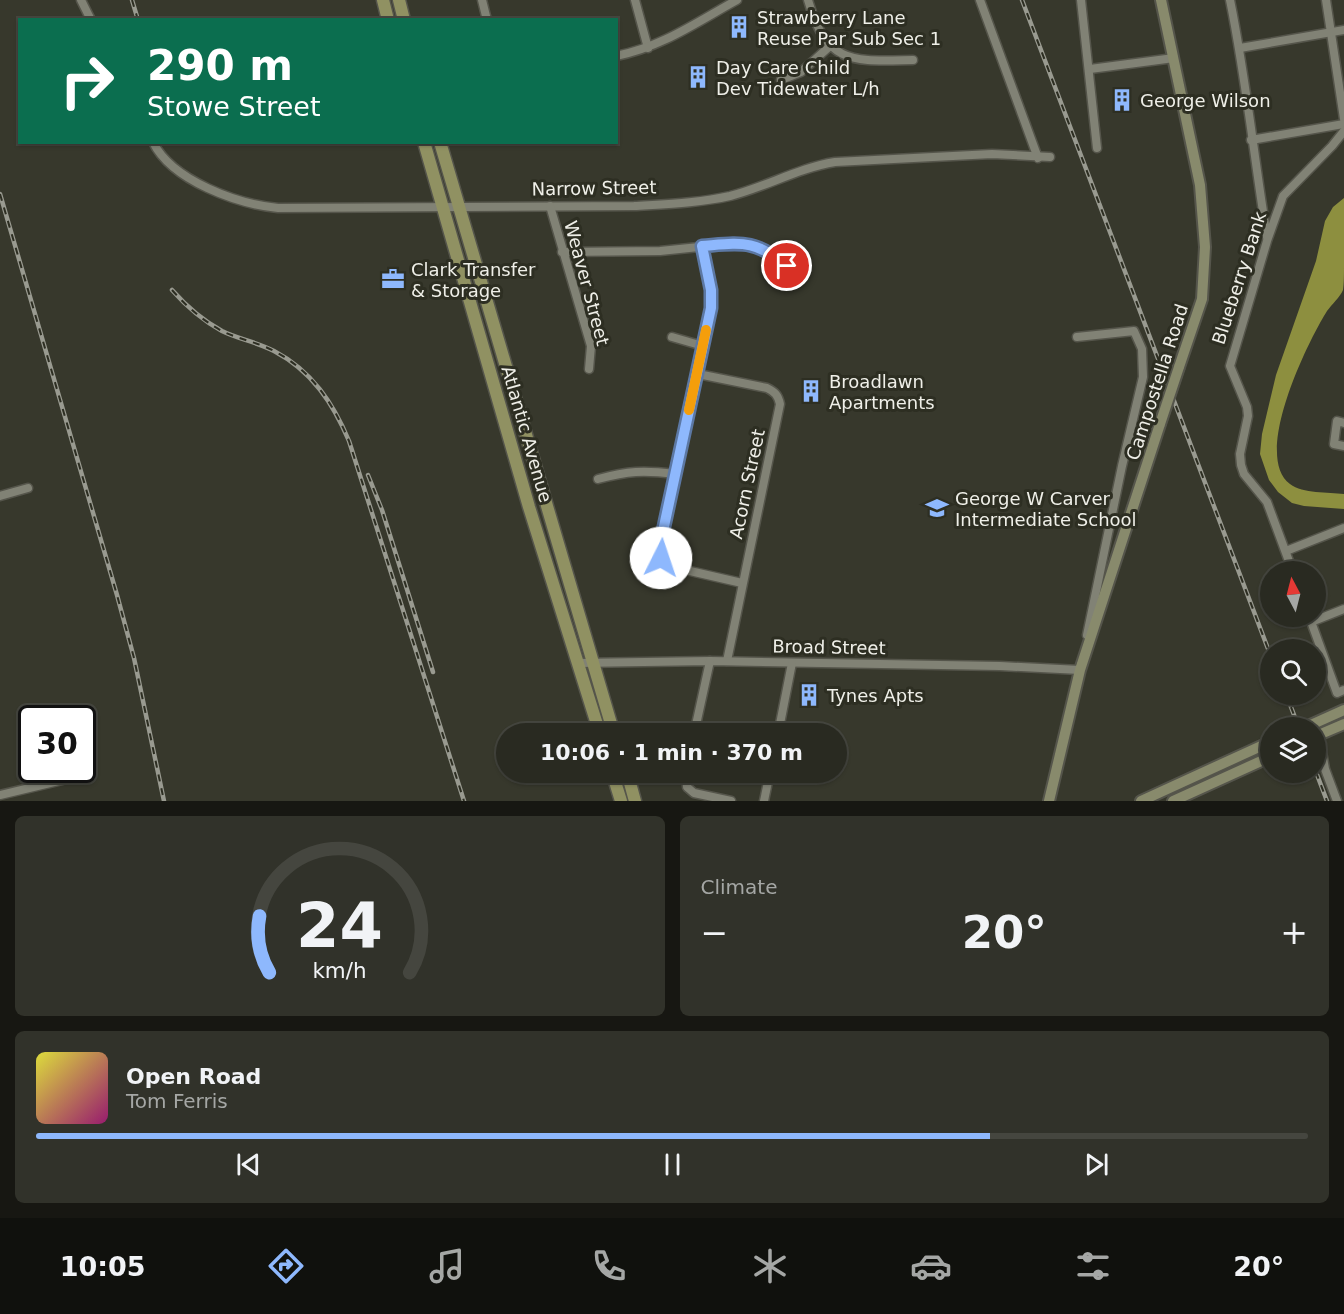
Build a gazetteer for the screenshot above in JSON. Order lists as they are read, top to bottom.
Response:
{
  "streets": {
    "main road": ["Campostella Road", "Atlantic Avenue"],
    "street": [
      "Narrow Street",
      "Blueberry Bank",
      "Weaver Street",
      "Acorn Street",
      "Broad Street"
    ]
  },
  "crossings": [
    ["Narrow Street", "Weaver Street"],
    ["Narrow Street", "Atlantic Avenue"],
    ["Campostella Road", "Broad Street"],
    ["Atlantic Avenue", "Broad Street"],
    ["Acorn Street", "Broad Street"]
  ],
  "places": {
    "building": [
      "Strawberry Lane Reuse Par Sub Sec 1",
      "Day Care Child Dev Tidewater L/h",
      "George Wilson",
      "Broadlawn Apartments",
      "Tynes Apts"
    ],
    "office": ["Clark Transfer & Storage"],
    "school or university": ["George W Carver Intermediate School"]
  },
  "north": "top",
  "page": {
    "turn": ["290 m", "Stowe Street"],
    "limit": "30",
    "trip": "10:06 · 1 min · 370 m",
    "tile": "Climate",
    "heat": ["−", "20°", "+"],
    "song": ["Open Road", "Tom Ferris"],
    "tabs": ["10:05", "20°"],
    "gauge": ["24", "km/h"]
  }
}
